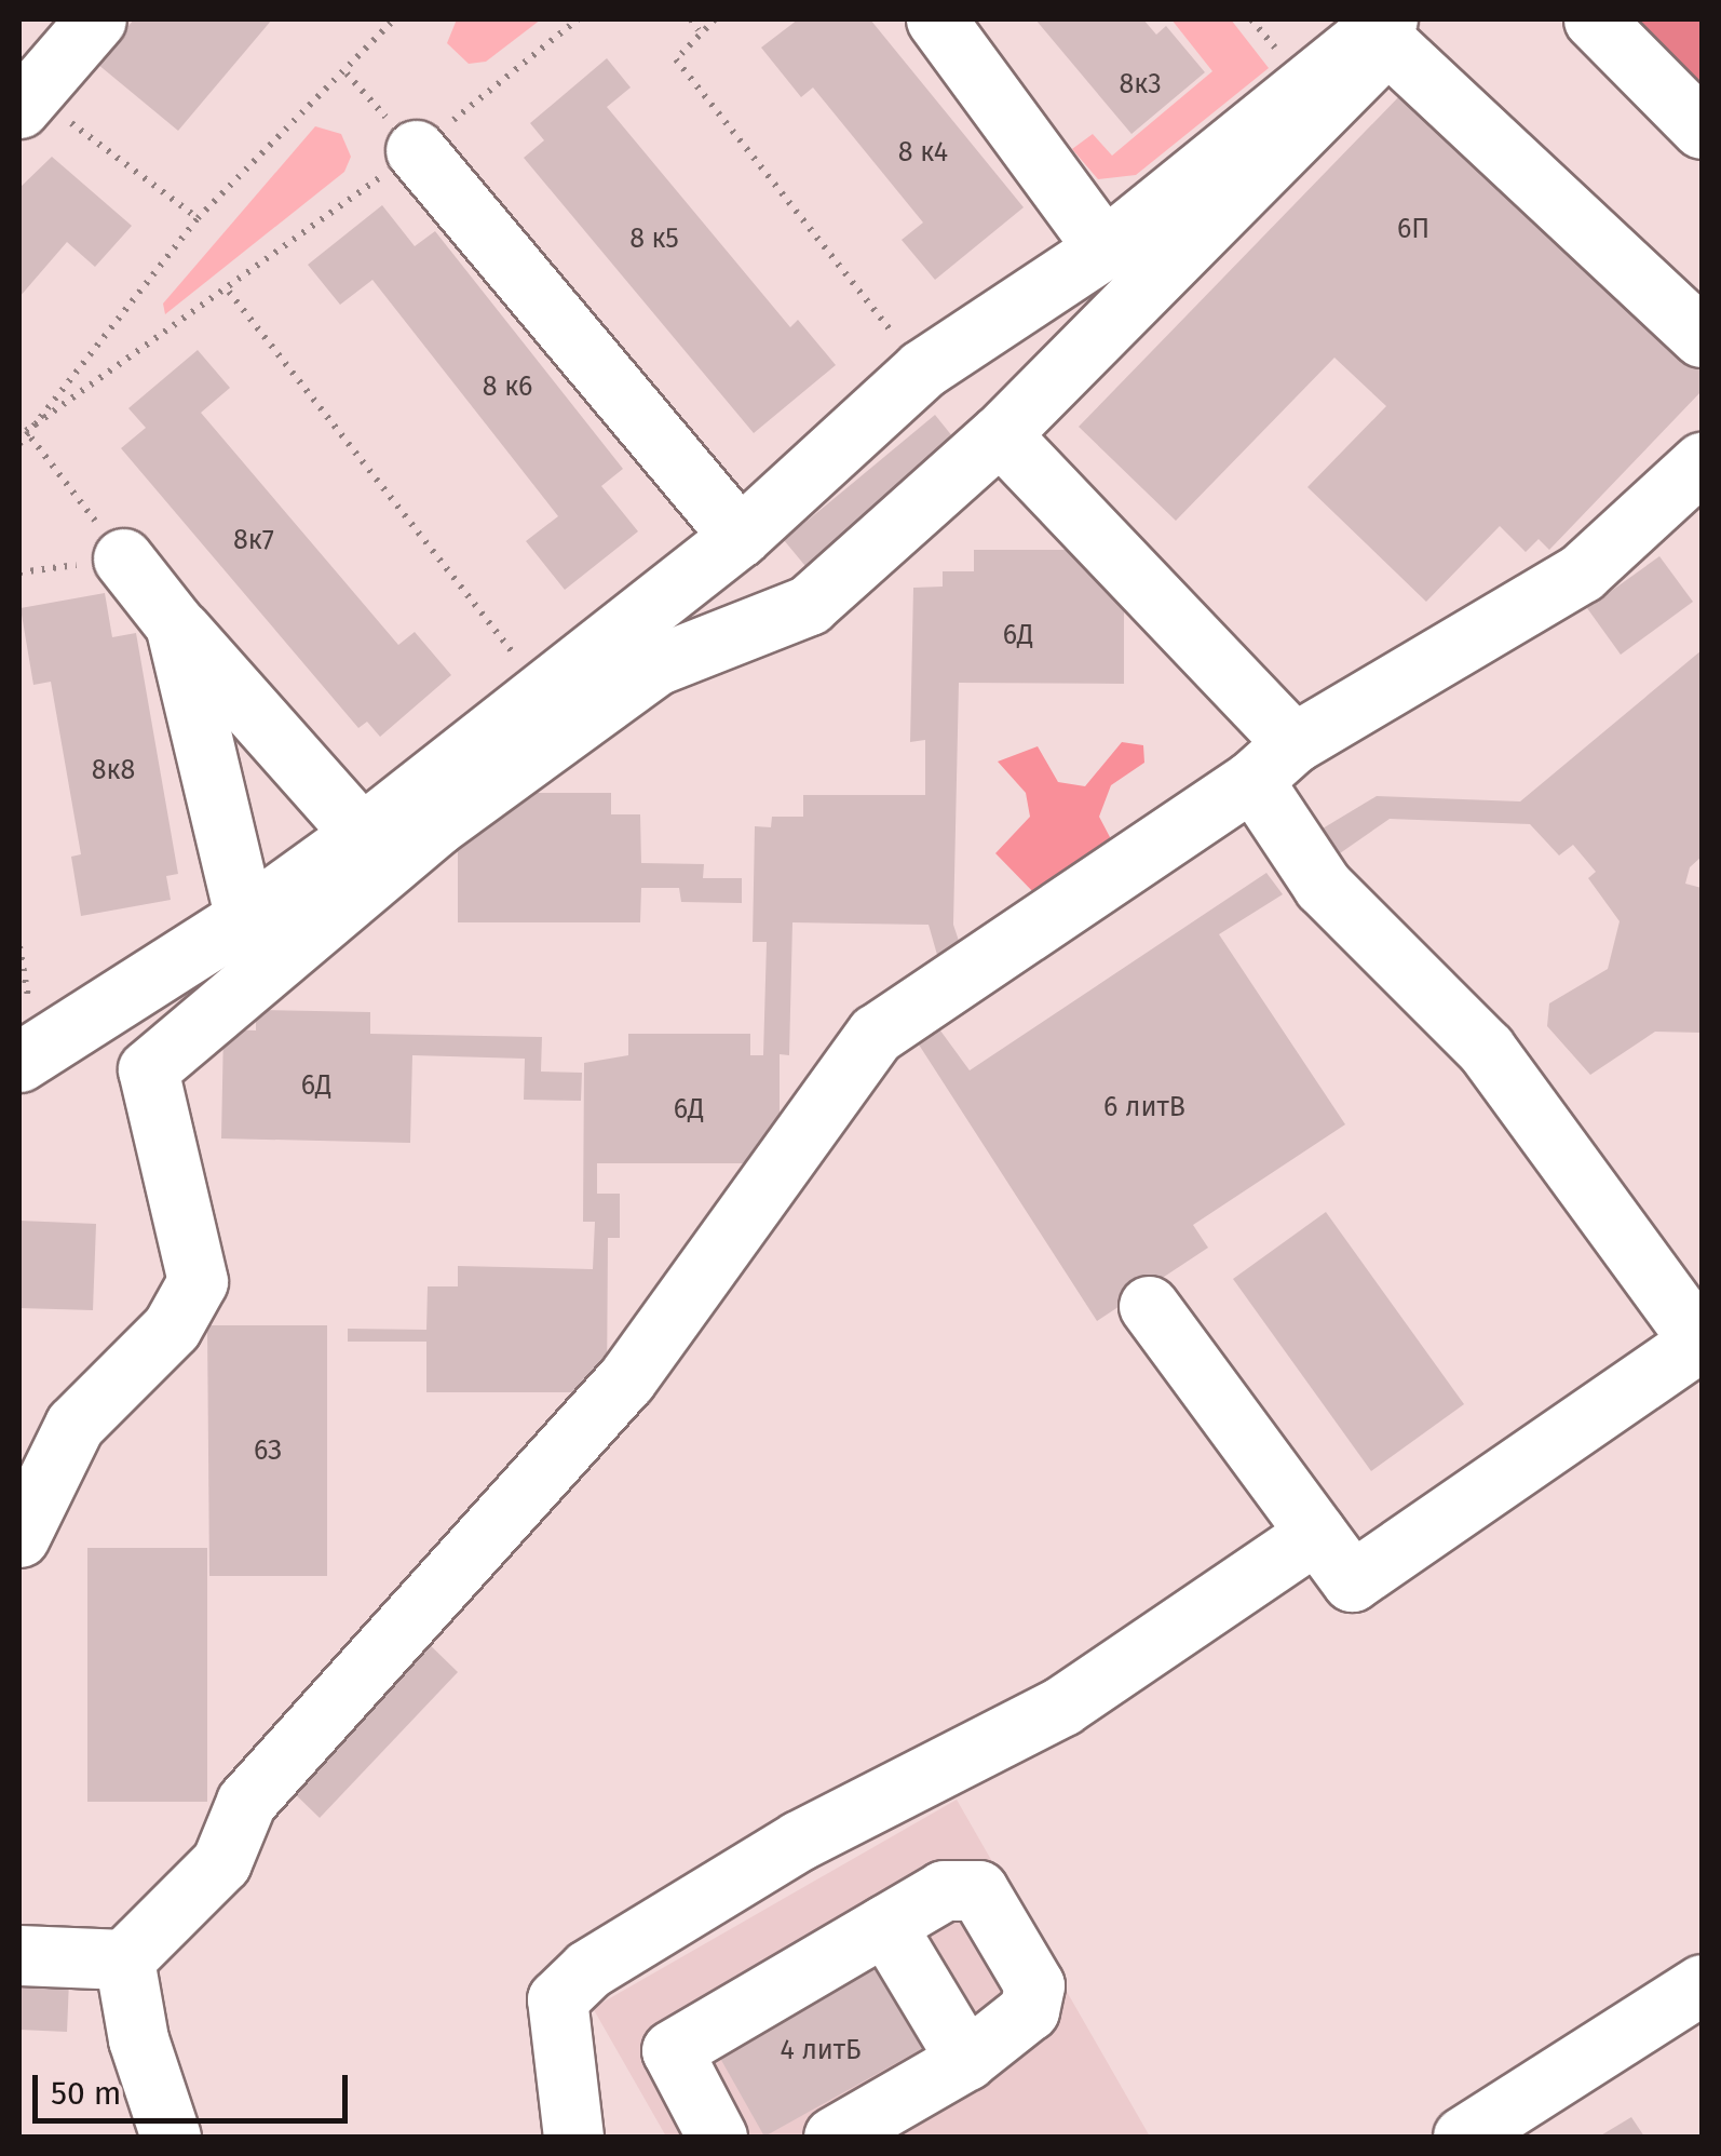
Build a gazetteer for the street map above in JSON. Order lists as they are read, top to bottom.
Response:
{
  "house_numbers": [
    "8к3",
    "8 к4",
    "6П",
    "8 к5",
    "8 к6",
    "8к7",
    "6Д",
    "8к8",
    "6Д",
    "6 литВ",
    "6Д",
    "6З",
    "4 литБ"
  ],
  "scale_bar": "50 m"
}
